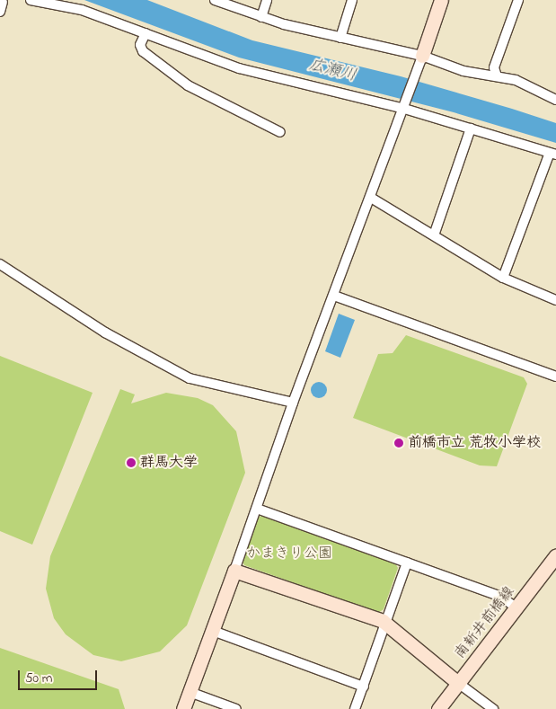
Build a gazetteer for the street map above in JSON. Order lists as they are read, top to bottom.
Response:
{
  "streets": {
    "street": ["南新井前橋線"]
  },
  "water": ["広瀬川"],
  "parks": ["かまきり公園"],
  "places": ["前橋市立 荒牧小学校", "群馬大学"],
  "scale_bar": "50 m"
}
